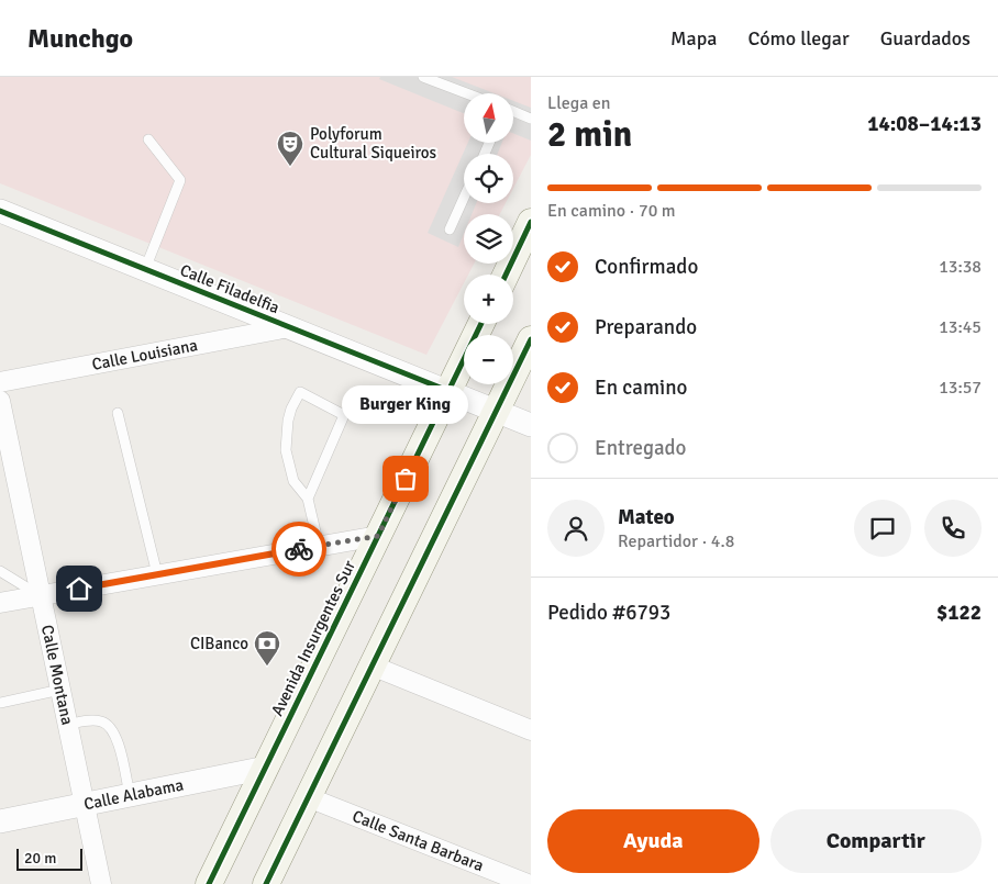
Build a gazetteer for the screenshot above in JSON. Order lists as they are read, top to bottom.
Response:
{
  "streets": {
    "main road": ["Avenida Insurgentes Sur"],
    "street": [
      "Calle Filadelfia",
      "Calle Louisiana",
      "Calle Montana",
      "Calle Alabama",
      "Calle Santa Barbara"
    ]
  },
  "crossings": [
    ["Calle Filadelfia", "Calle Louisiana"],
    ["Calle Filadelfia", "Avenida Insurgentes Sur"],
    ["Avenida Insurgentes Sur", "Calle Alabama"],
    ["Calle Montana", "Calle Alabama"]
  ],
  "places": {
    "theatre": ["Polyforum Cultural Siqueiros"],
    "other": ["Burger King"],
    "bank": ["CIBanco"]
  },
  "scale_bar": "20 m",
  "north": "top",
  "page": {
    "header": "Munchgo",
    "nav": ["Mapa", "Cómo llegar", "Guardados"],
    "heading": ["2 min", "Llega en", "14:08–14:13"],
    "panel": [
      "Mateo",
      "Repartidor · 4.8",
      "Pedido #6793",
      "$122"
    ],
    "map_buttons": ["+", "−"],
    "bar": "En camino · 70 m",
    "list": [
      ["Confirmado", "13:38"],
      ["Preparando", "13:45"],
      ["En camino", "13:57"],
      "Entregado"
    ],
    "bubble": "Burger King",
    "buttons": ["Ayuda", "Compartir"],
    "scale": "20 m"
  }
}
